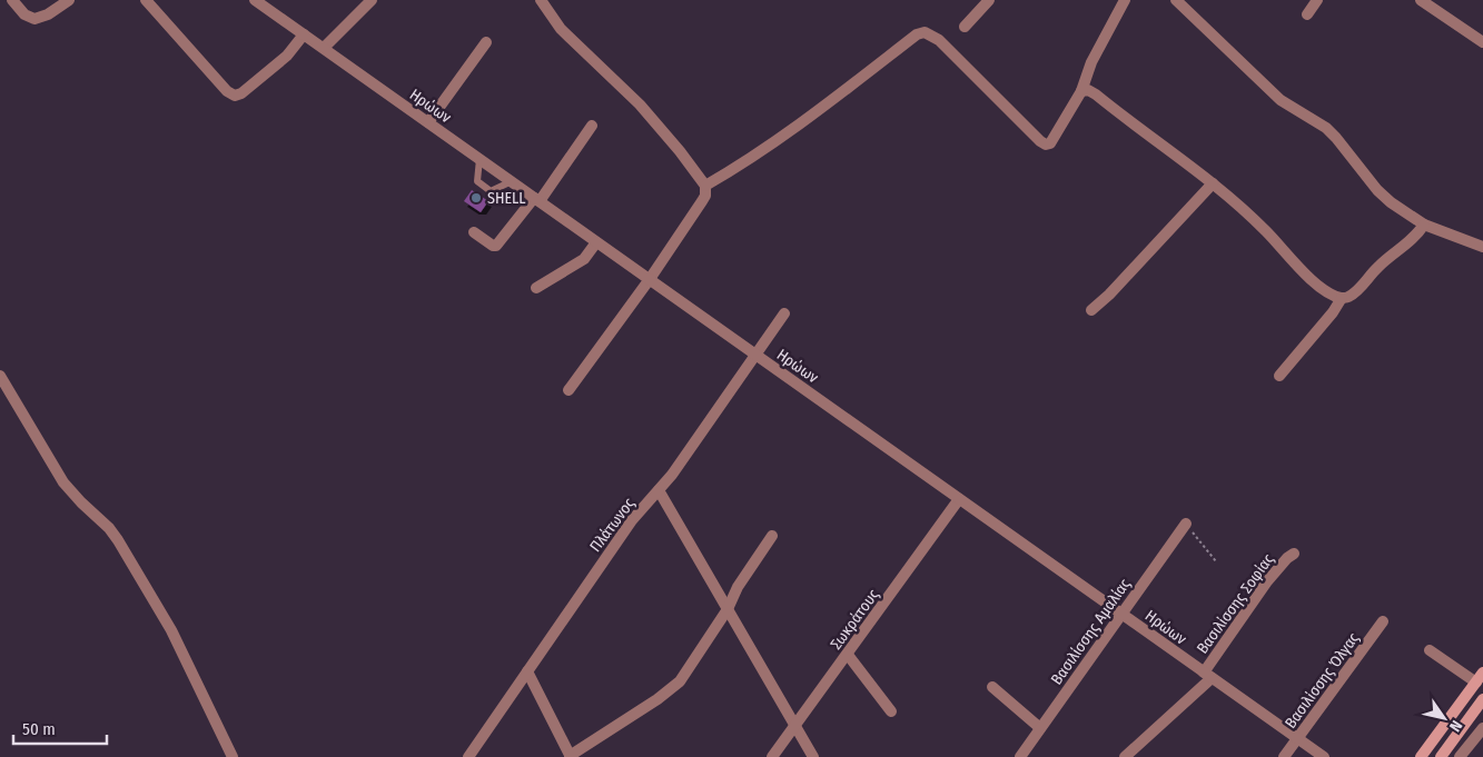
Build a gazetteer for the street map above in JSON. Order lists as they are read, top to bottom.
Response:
{
  "streets": {
    "street": [
      "Ηρώων",
      "Πλάτωνος",
      "Βασιλίσσης Σοφίας",
      "Σωκράτους",
      "Βασιλίσσης Αμαλίας",
      "Βασιλίσσης Όλγας"
    ]
  },
  "crossings": [
    ["Ηρώων", "Πλάτωνος"],
    ["Ηρώων", "Βασιλίσσης Σοφίας"],
    ["Ηρώων", "Σωκράτους"],
    ["Ηρώων", "Βασιλίσσης Αμαλίας"],
    ["Ηρώων", "Βασιλίσσης Όλγας"]
  ],
  "places": ["SHELL"],
  "scale_bar": "50 m",
  "north": "bottom right"
}
